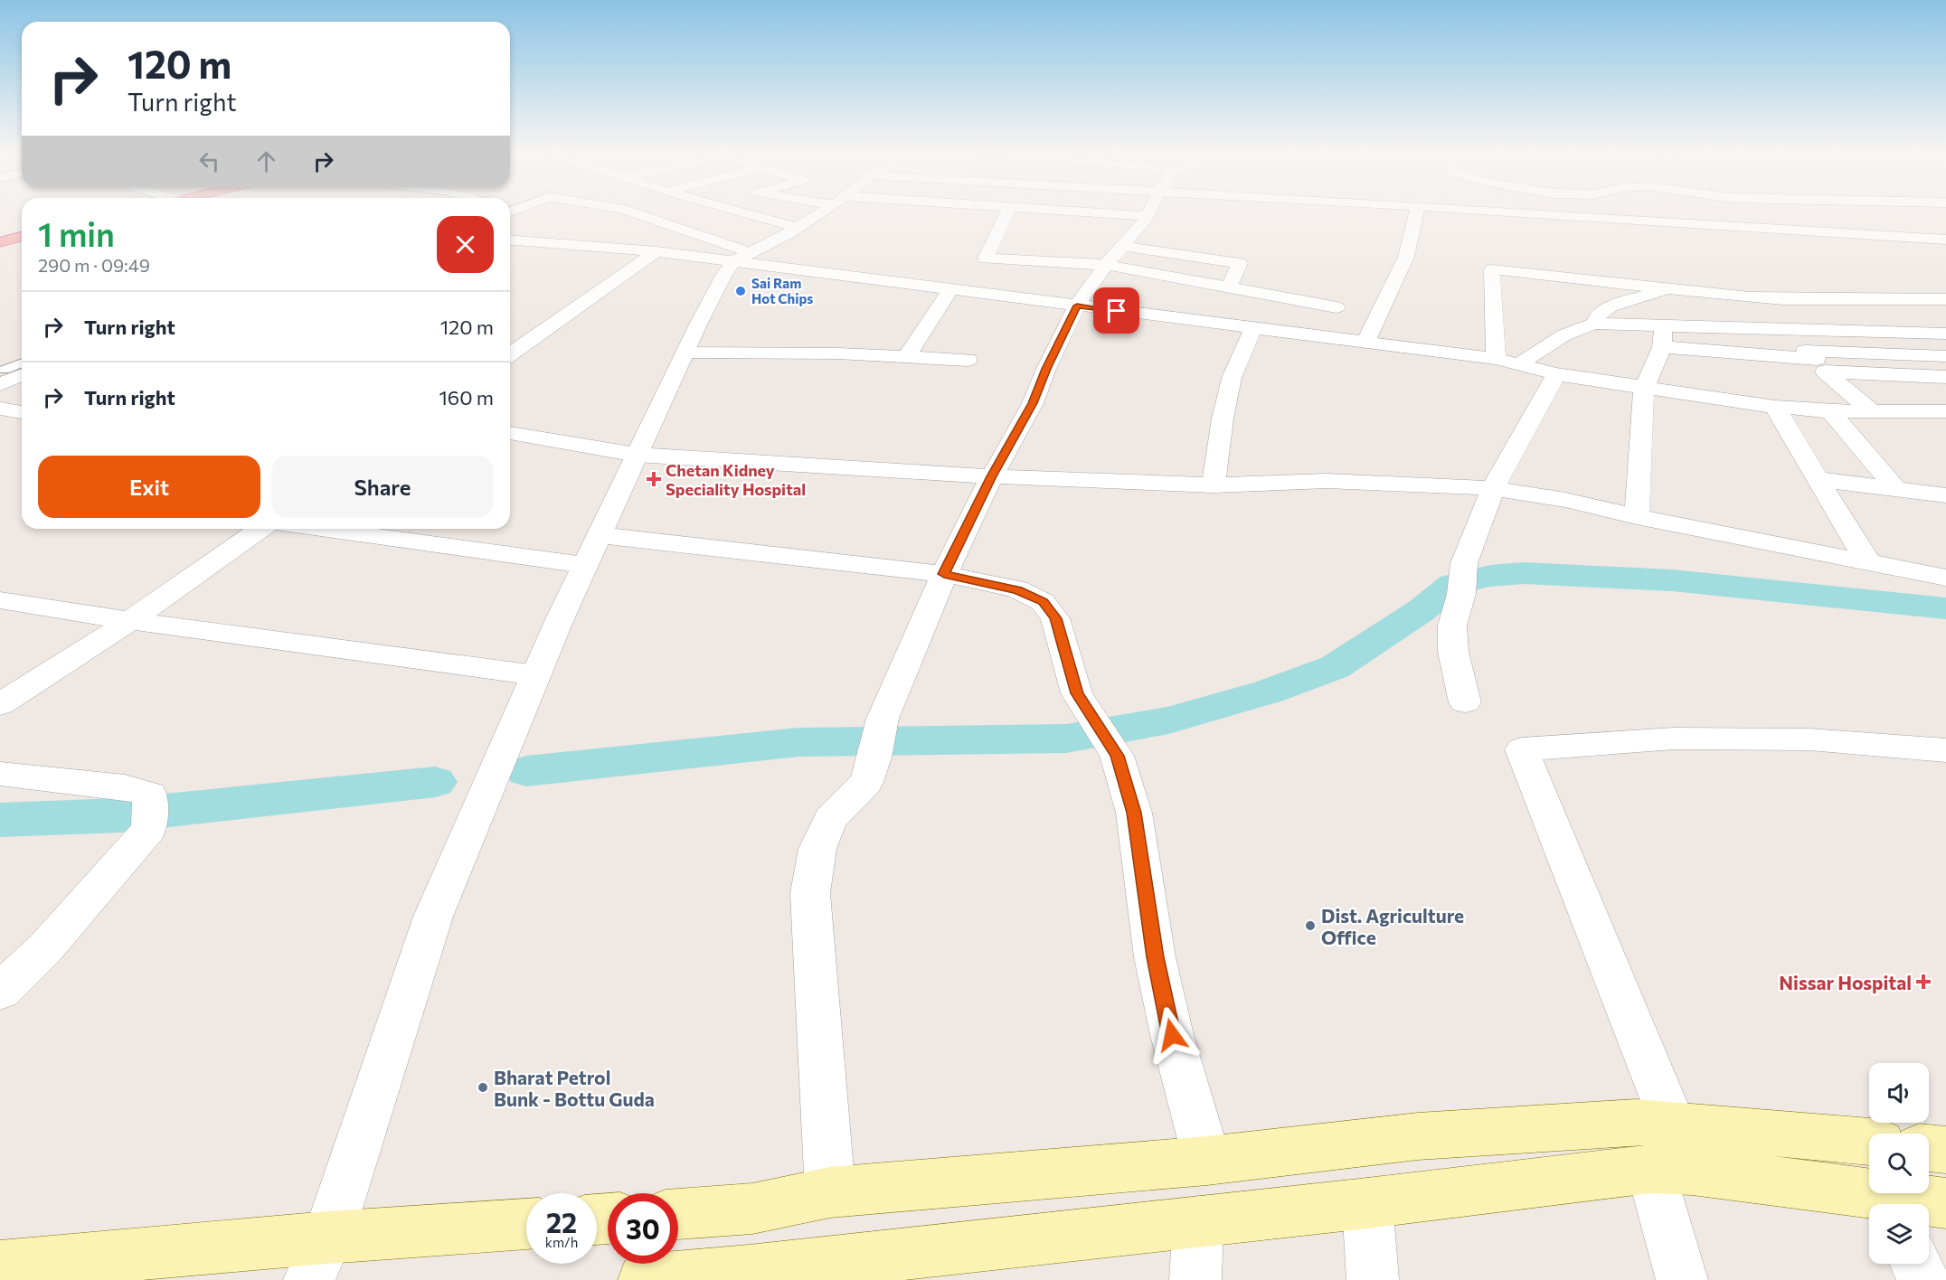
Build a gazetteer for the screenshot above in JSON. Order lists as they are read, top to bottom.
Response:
{
  "places": {
    "other": ["Sai Ram Hot Chips", "Dist. Agriculture Office", "Bharat Petrol Bunk - Bottu Guda"],
    "health": ["Chetan Kidney Speciality Hospital", "Nissar Hospital"]
  },
  "page": {
    "turn": ["120 m", "Turn right"],
    "heading": ["1 min", "290 m · 09:49"],
    "list": [
      {
        "name": "Turn right",
        "value": "120 m"
      },
      {
        "name": "Turn right",
        "value": "160 m"
      }
    ],
    "buttons": ["Exit", "Share"],
    "speed": "22 km/h",
    "limit": "30"
  }
}
